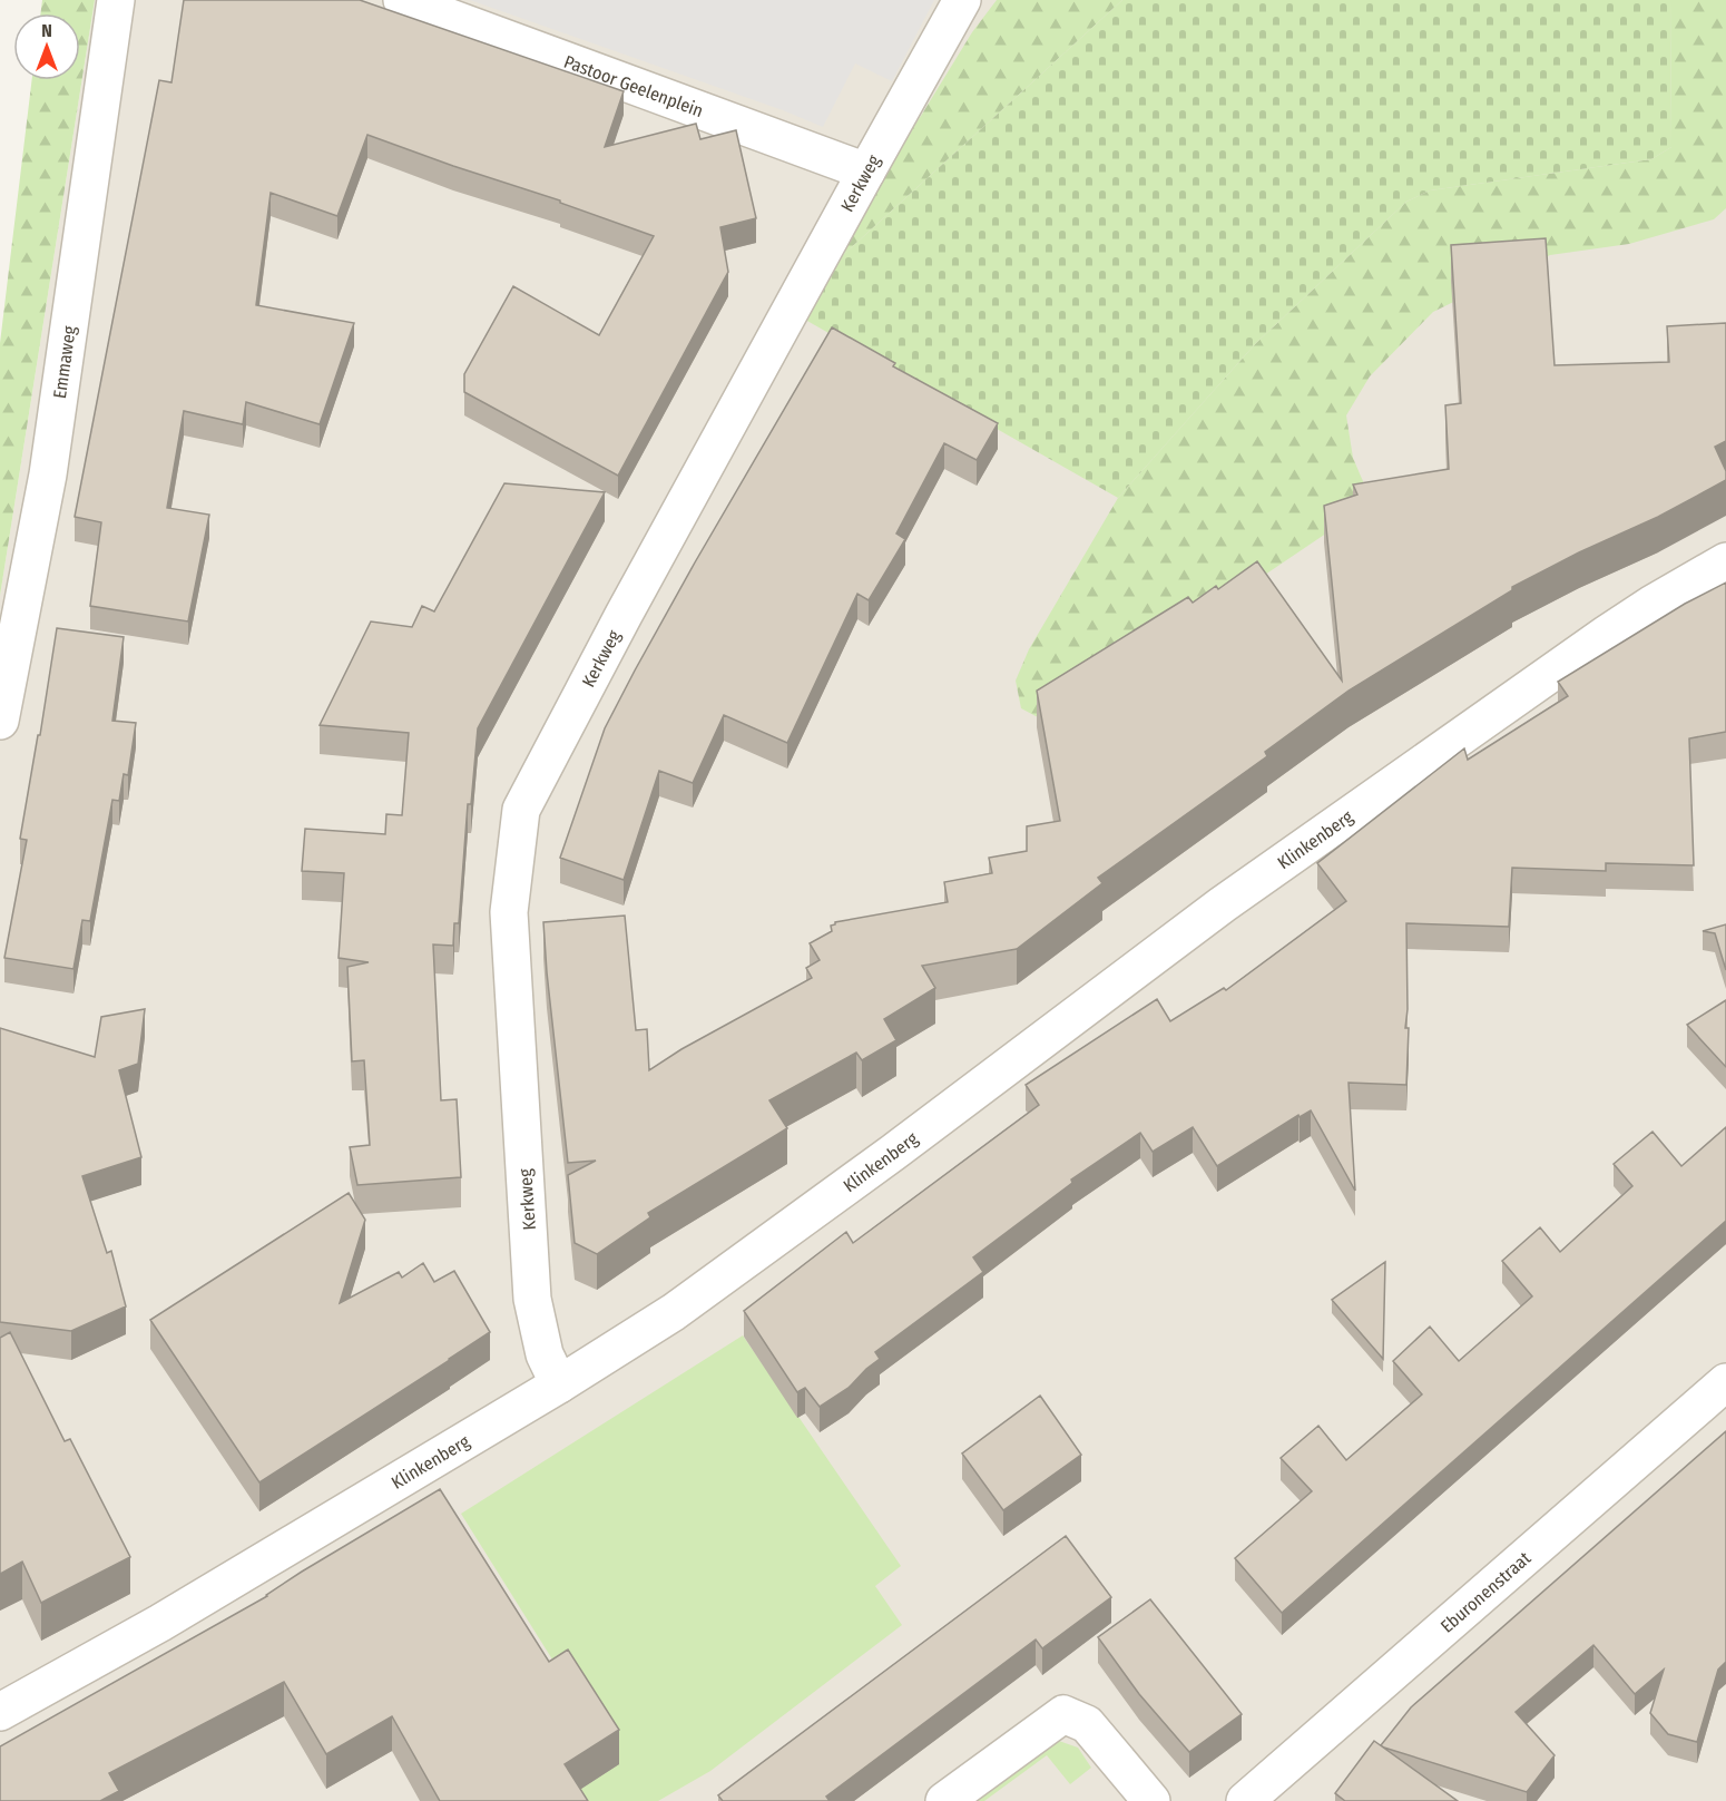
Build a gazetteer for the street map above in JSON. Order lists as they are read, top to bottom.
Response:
{
  "streets": {
    "street": [
      "Pastoor Geelenplein",
      "Kerkweg",
      "Emmaweg",
      "Klinkenberg",
      "Eburonenstraat"
    ]
  },
  "crossings": [
    ["Pastoor Geelenplein", "Kerkweg"],
    ["Kerkweg", "Klinkenberg"]
  ],
  "north": "top"
}
